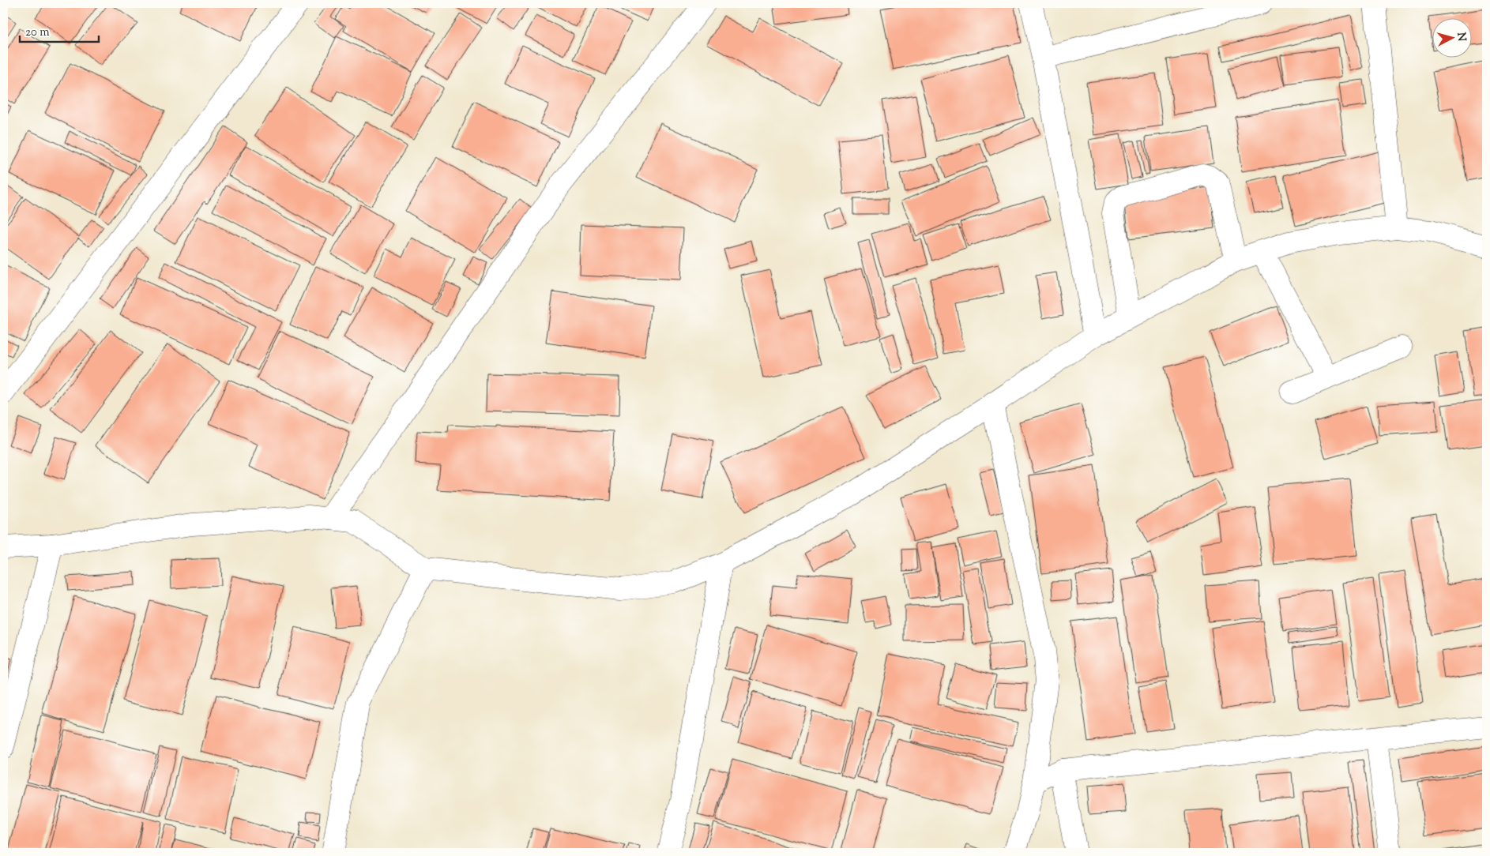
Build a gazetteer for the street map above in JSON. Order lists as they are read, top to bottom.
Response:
{
  "scale_bar": "20 m",
  "north": "right"
}
